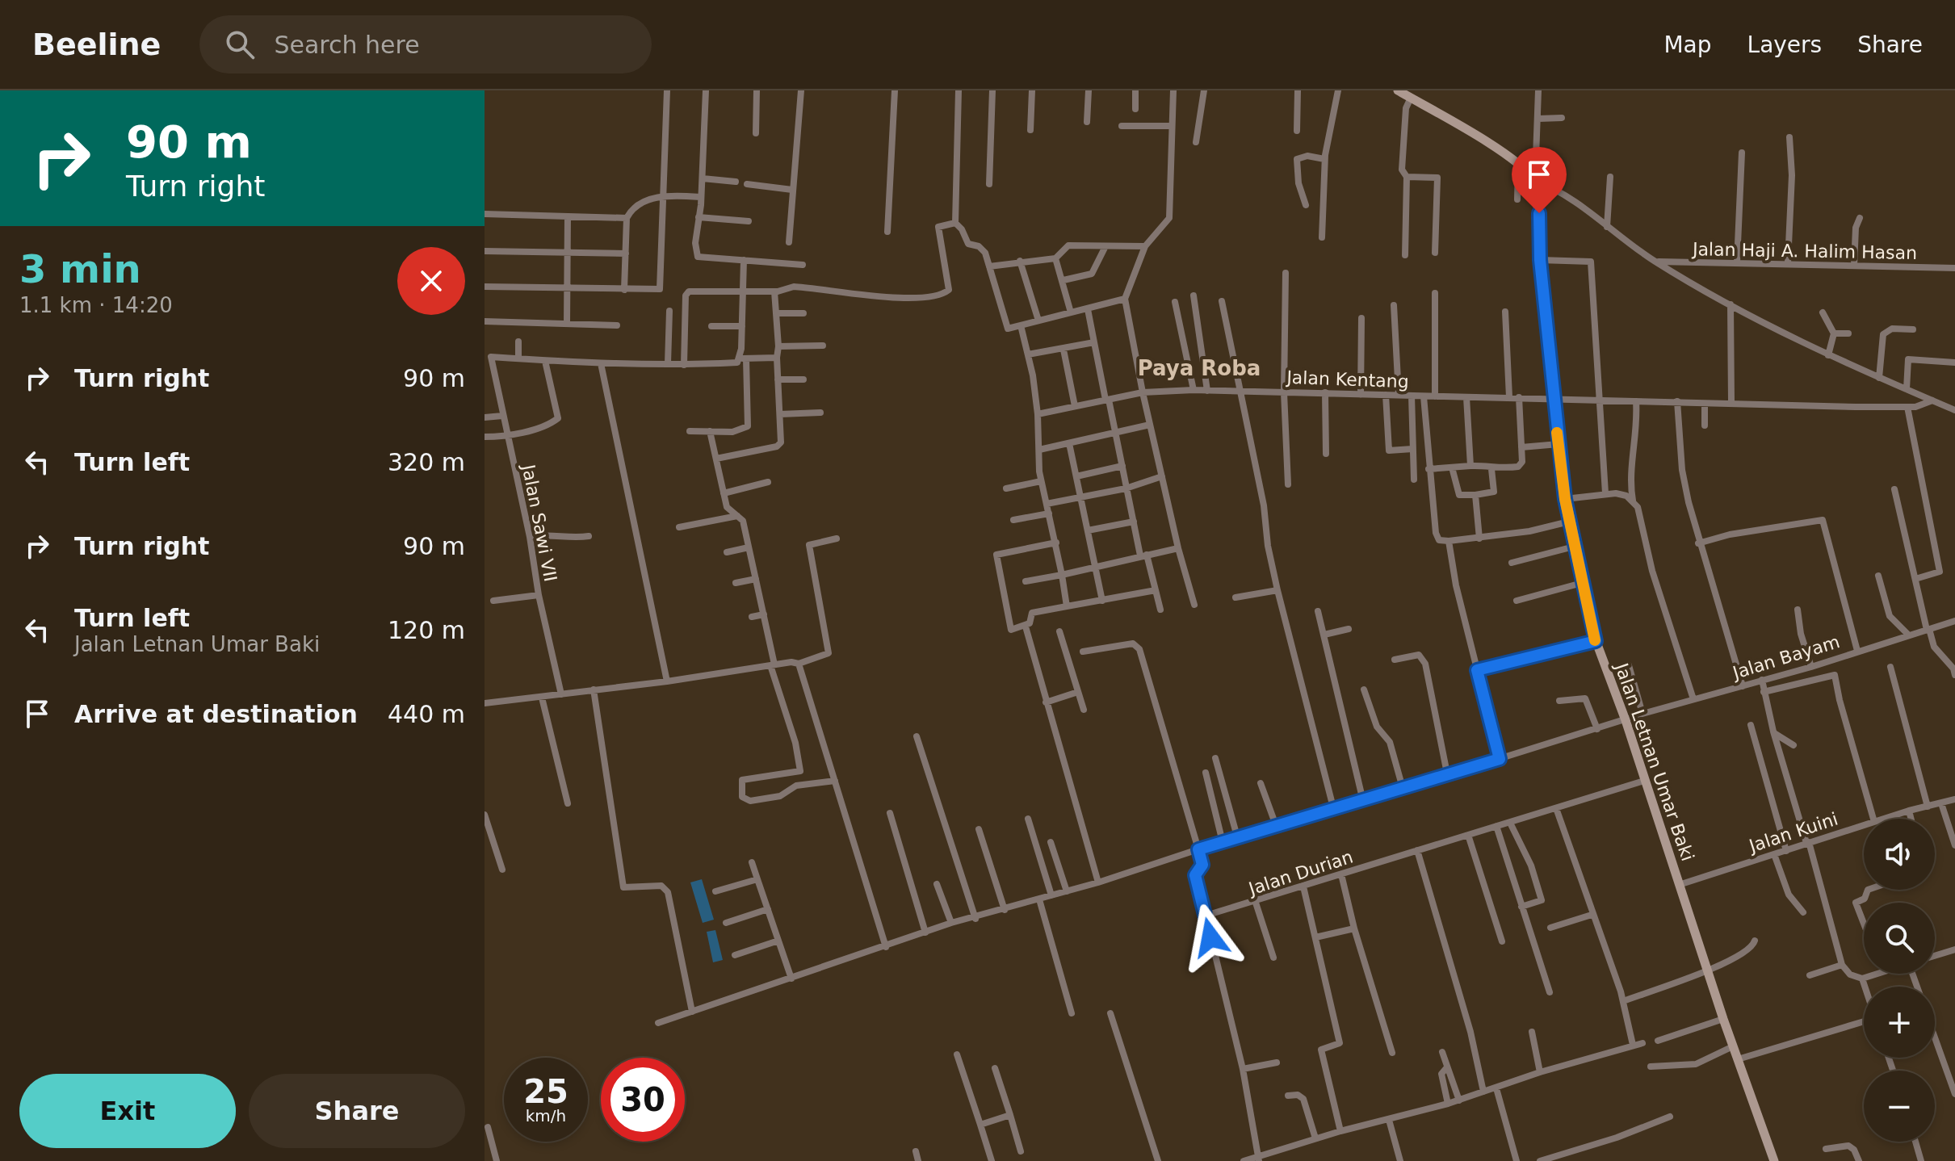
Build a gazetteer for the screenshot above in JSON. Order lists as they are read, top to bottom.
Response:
{
  "streets": {
    "street": [
      "Jalan Haji A. Halim Hasan",
      "Jalan Kentang",
      "Jalan Sawi VII",
      "Jalan Bayam",
      "Jalan Letnan Umar Baki",
      "Jalan Kuini",
      "Jalan Durian"
    ]
  },
  "crossings": [
    ["Jalan Kentang", "Jalan Letnan Umar Baki"],
    ["Jalan Bayam", "Jalan Letnan Umar Baki"],
    ["Jalan Letnan Umar Baki", "Jalan Kuini"],
    ["Jalan Letnan Umar Baki", "Jalan Durian"]
  ],
  "districts": ["Paya Roba"],
  "page": {
    "header": "Beeline",
    "search": "Search here",
    "nav": ["Map", "Layers", "Share"],
    "turn": ["90 m", "Turn right"],
    "heading": ["3 min", "1.1 km · 14:20"],
    "list": [
      {
        "name": "Turn right",
        "value": "90 m"
      },
      {
        "name": "Turn left",
        "value": "320 m"
      },
      {
        "name": "Turn right",
        "value": "90 m"
      },
      {
        "name": "Turn left",
        "note": "Jalan Letnan Umar Baki",
        "value": "120 m"
      },
      {
        "name": "Arrive at destination",
        "value": "440 m"
      }
    ],
    "map_buttons": ["+", "−"],
    "speed": "25 km/h",
    "limit": "30",
    "buttons": ["Exit", "Share"]
  }
}
